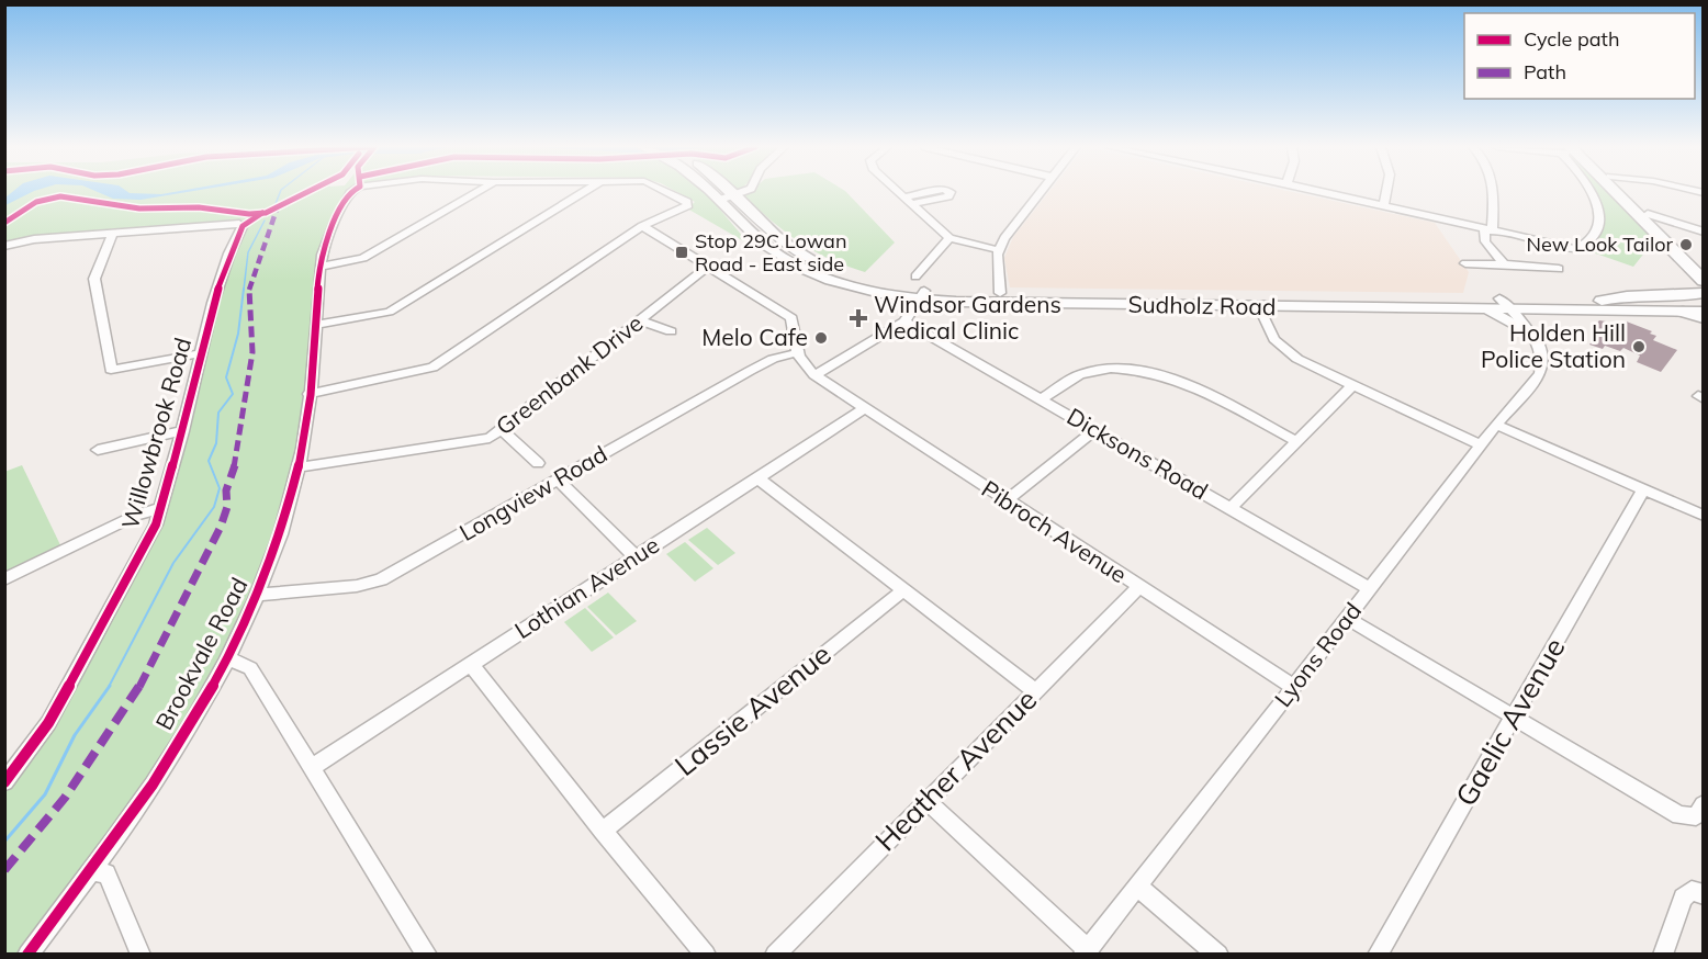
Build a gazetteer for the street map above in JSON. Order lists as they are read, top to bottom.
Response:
{
  "streets": {
    "main road": ["Sudholz Road"],
    "street": [
      "Greenbank Drive",
      "Willowbrook Road",
      "Dicksons Road",
      "Longview Road",
      "Pibroch Avenue",
      "Lothian Avenue",
      "Brookvale Road",
      "Lyons Road",
      "Lassie Avenue",
      "Gaelic Avenue",
      "Heather Avenue"
    ]
  },
  "crossings": [
    ["Greenbank Drive", "Brookvale Road"],
    ["Dicksons Road", "Lyons Road"],
    ["Longview Road", "Pibroch Avenue"],
    ["Longview Road", "Brookvale Road"],
    ["Pibroch Avenue", "Lothian Avenue"],
    ["Pibroch Avenue", "Lyons Road"],
    ["Pibroch Avenue", "Heather Avenue"]
  ],
  "places": {
    "other": ["New Look Tailor", "Melo Cafe", "Holden Hill Police Station"],
    "transit": ["Stop 29C Lowan Road - East side"],
    "health": ["Windsor Gardens Medical Clinic"]
  },
  "legend": ["Cycle path", "Path"]
}
